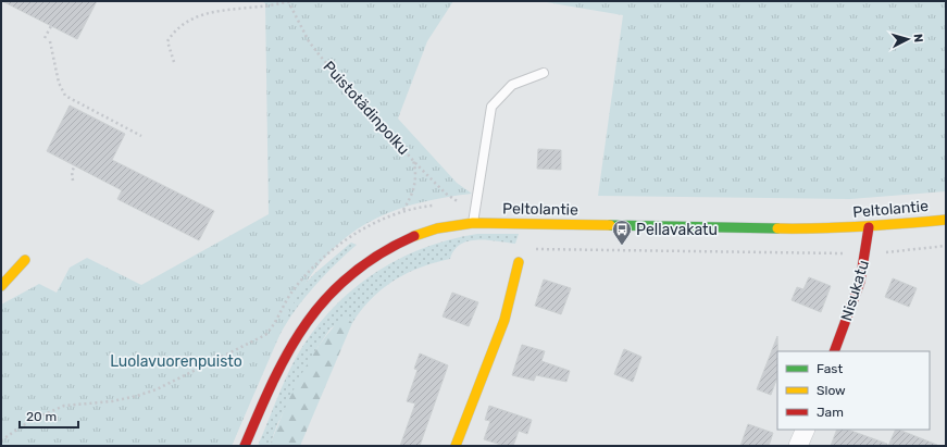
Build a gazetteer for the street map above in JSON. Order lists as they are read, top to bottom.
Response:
{
  "streets": {
    "street": ["Peltolantie", "Nisukatu"],
    "path": ["Puistotädinpolku"]
  },
  "crossings": [
    ["Peltolantie", "Nisukatu"]
  ],
  "parks": ["Luolavuorenpuisto"],
  "places": {
    "bus stop": ["Pellavakatu"]
  },
  "legend": ["Fast", "Slow", "Jam"],
  "scale_bar": "20 m",
  "north": "right"
}
